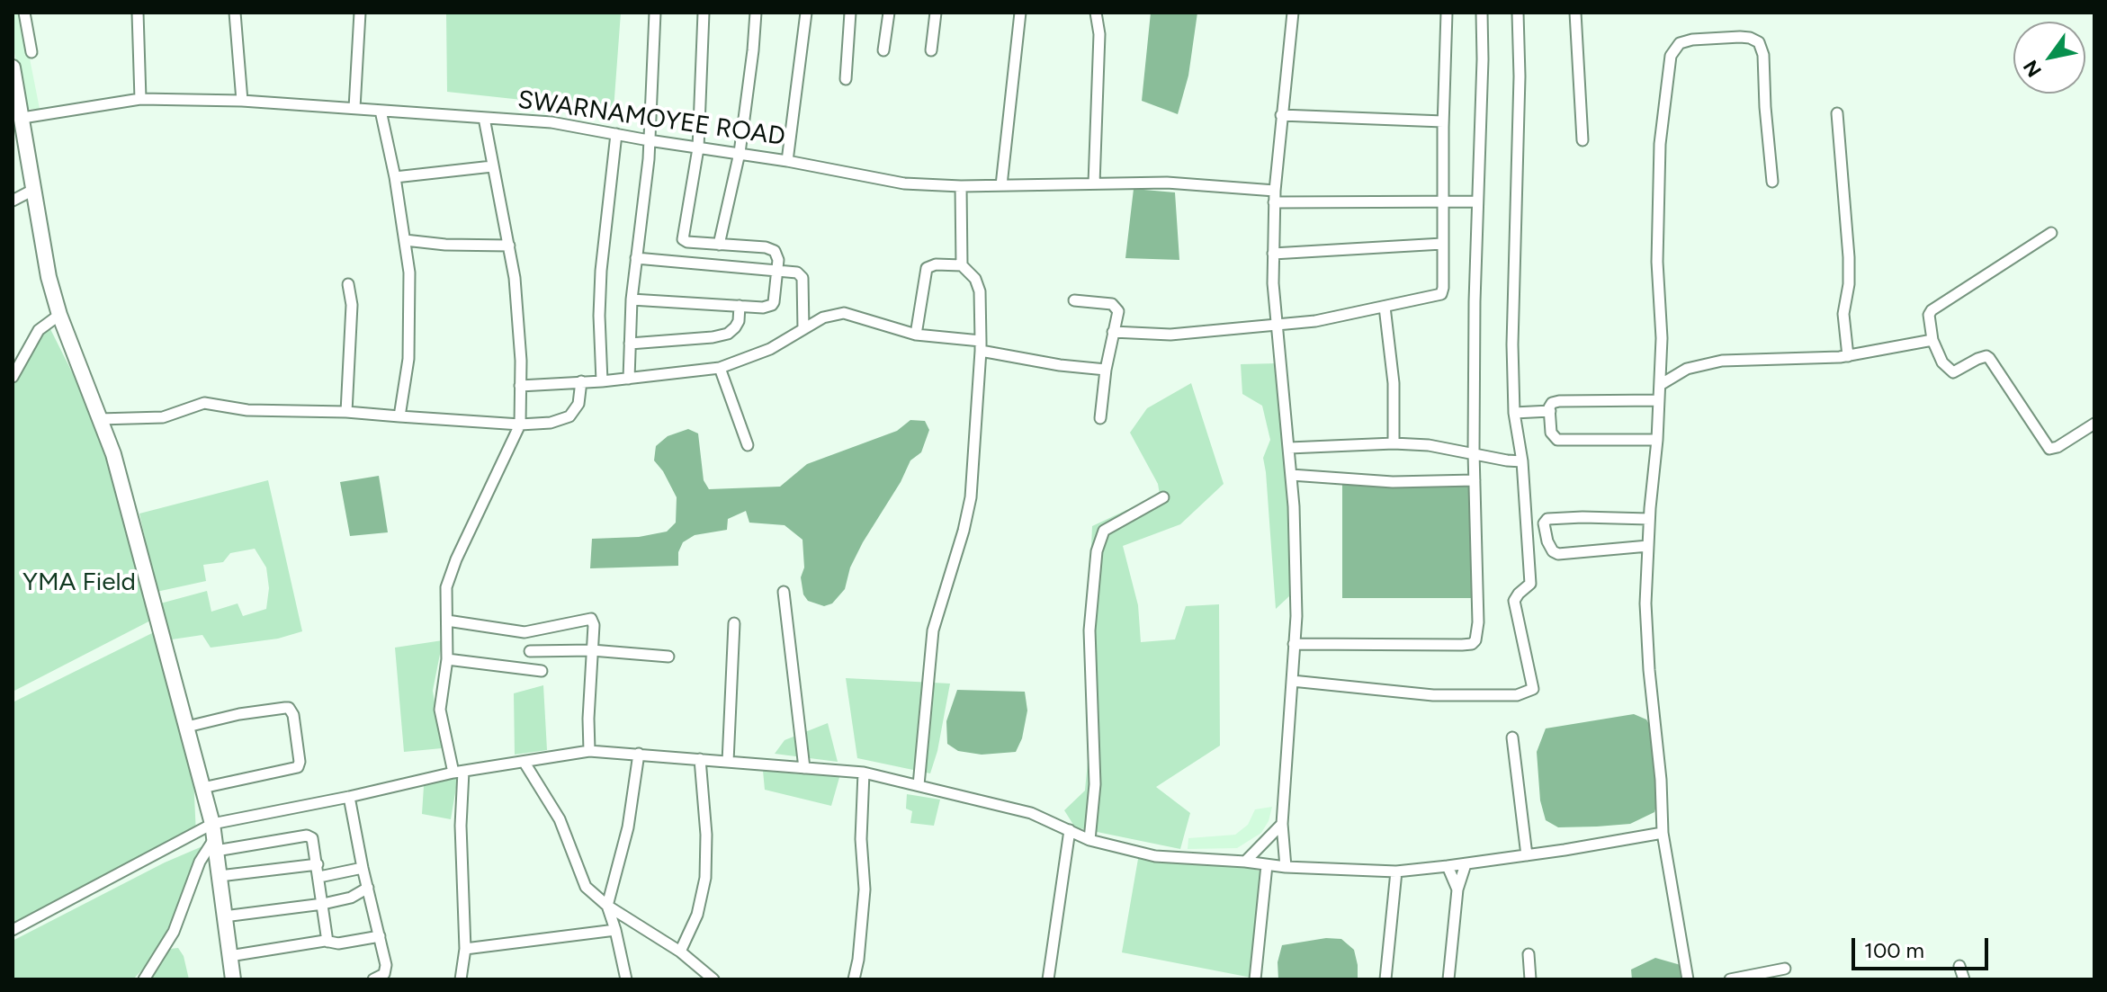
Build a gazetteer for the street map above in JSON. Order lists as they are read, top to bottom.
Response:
{
  "streets": {
    "street": ["SWARNAMOYEE ROAD"]
  },
  "parks": ["YMA Field"],
  "scale_bar": "100 m",
  "north": "bottom left"
}
